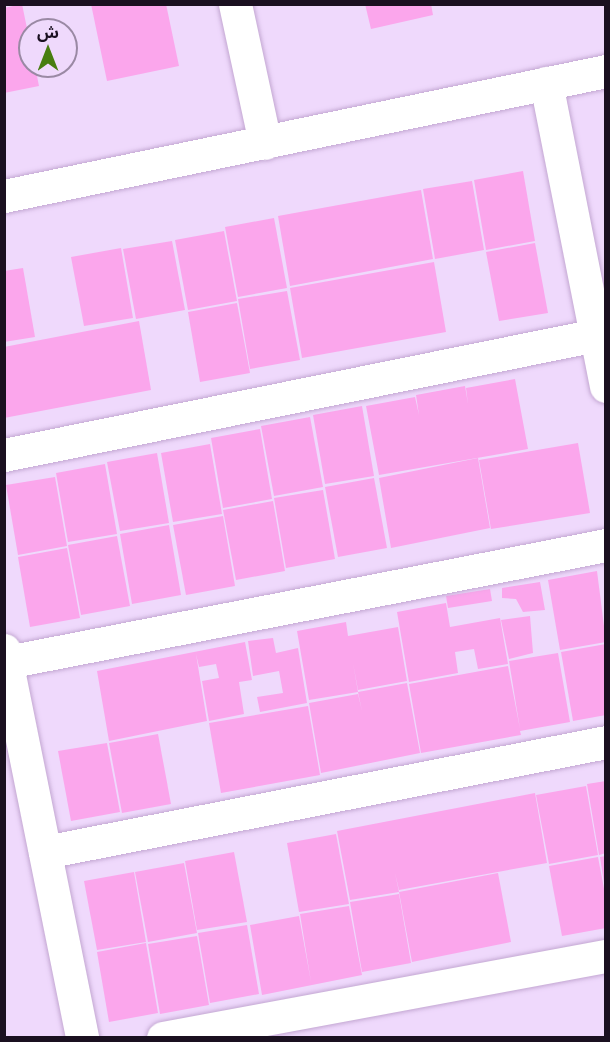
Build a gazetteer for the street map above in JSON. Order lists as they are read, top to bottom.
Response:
{
  "north": "top"
}
